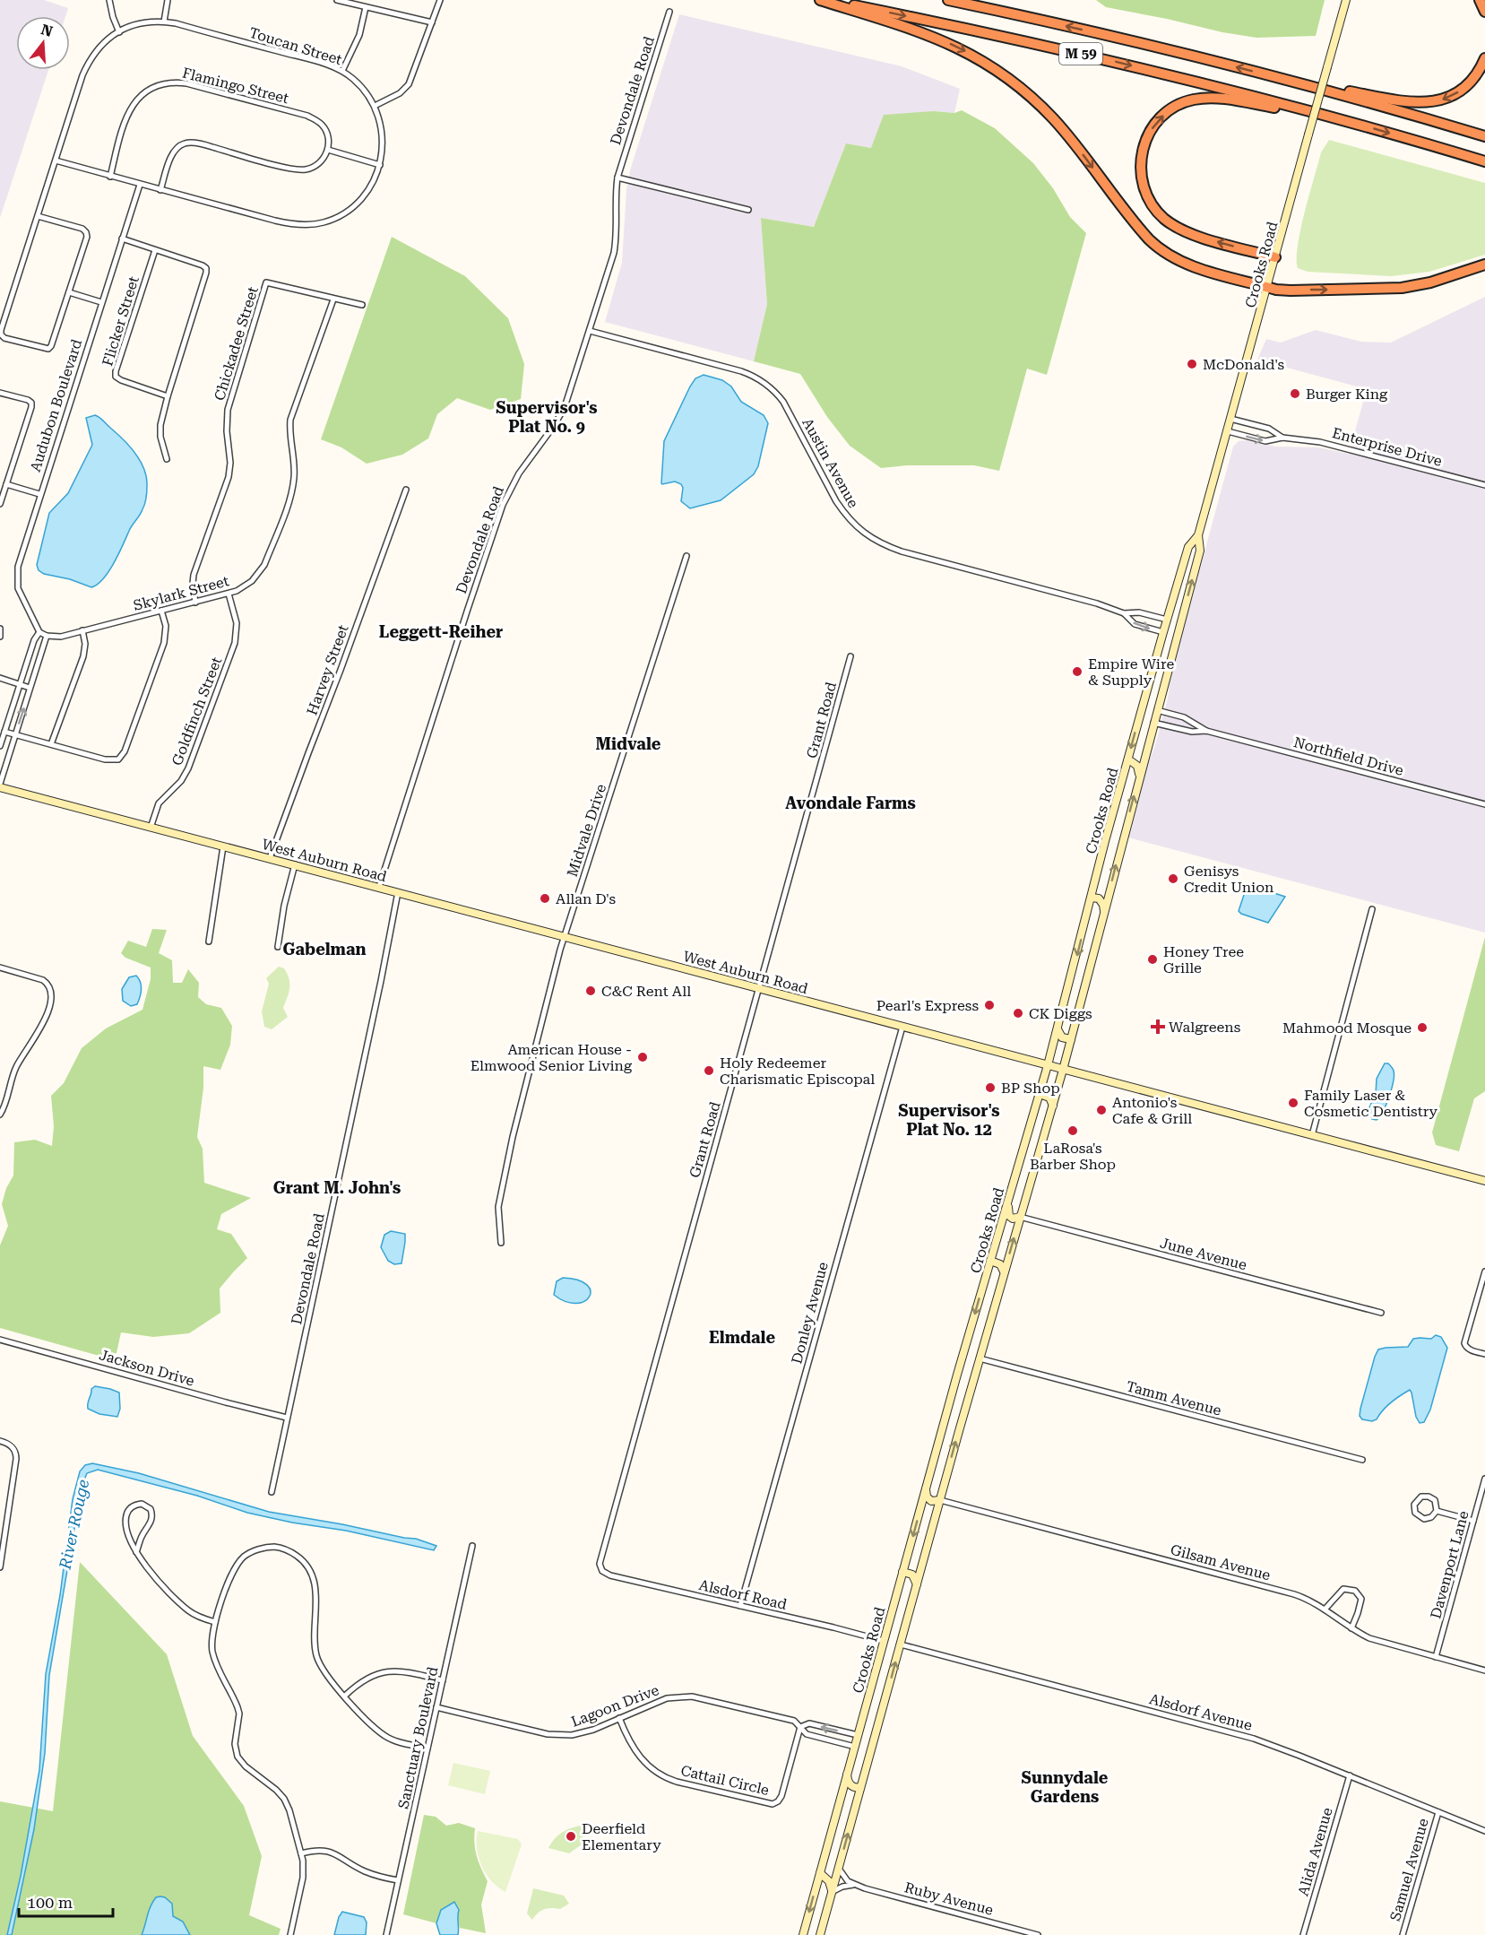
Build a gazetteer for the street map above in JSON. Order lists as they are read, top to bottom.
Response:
{
  "streets": {
    "highway": ["M 59"],
    "main road": ["Crooks Road", "West Auburn Road"],
    "street": [
      "Toucan Street",
      "Flamingo Street",
      "Devondale Road",
      "Flicker Street",
      "Chickadee Street",
      "Audubon Boulevard",
      "Enterprise Drive",
      "Austin Avenue",
      "Skylark Street",
      "Harvey Street",
      "Goldfinch Street",
      "Grant Road",
      "Northfield Drive",
      "Midvale Drive",
      "June Avenue",
      "Donley Avenue",
      "Jackson Drive",
      "Tamm Avenue",
      "Gilsam Avenue",
      "Davenport Lane",
      "Alsdorf Road",
      "Lagoon Drive",
      "Alsdorf Avenue",
      "Sanctuary Boulevard",
      "Cattail Circle",
      "Alida Avenue",
      "Samuel Avenue",
      "Ruby Avenue"
    ]
  },
  "crossings": [
    ["Toucan Street", "Flamingo Street"],
    ["Toucan Street", "Audubon Boulevard"],
    ["Devondale Road", "Austin Avenue"],
    ["Devondale Road", "West Auburn Road"],
    ["Devondale Road", "Jackson Drive"],
    ["Crooks Road", "Enterprise Drive"],
    ["Crooks Road", "Austin Avenue"],
    ["Crooks Road", "Northfield Drive"],
    ["Crooks Road", "West Auburn Road"],
    ["Crooks Road", "June Avenue"],
    ["Crooks Road", "Tamm Avenue"],
    ["Crooks Road", "Gilsam Avenue"],
    ["Crooks Road", "Alsdorf Road"],
    ["Crooks Road", "Lagoon Drive"],
    ["Crooks Road", "Alsdorf Avenue"],
    ["Crooks Road", "Ruby Avenue"],
    ["Chickadee Street", "Skylark Street"],
    ["Skylark Street", "Goldfinch Street"],
    ["Harvey Street", "West Auburn Road"],
    ["Goldfinch Street", "West Auburn Road"],
    ["Grant Road", "West Auburn Road"],
    ["Grant Road", "Alsdorf Road"],
    ["Midvale Drive", "West Auburn Road"],
    ["West Auburn Road", "Donley Avenue"],
    ["Donley Avenue", "Alsdorf Road"],
    ["Gilsam Avenue", "Davenport Lane"],
    ["Lagoon Drive", "Sanctuary Boulevard"],
    ["Lagoon Drive", "Cattail Circle"],
    ["Alsdorf Avenue", "Alida Avenue"],
    ["Alsdorf Avenue", "Samuel Avenue"]
  ],
  "districts": [
    "Supervisor's Plat No. 9",
    "Leggett-Reiher",
    "Midvale",
    "Avondale Farms",
    "Gabelman",
    "Supervisor's Plat No. 12",
    "Grant M. John's",
    "Elmdale",
    "Sunnydale Gardens"
  ],
  "water": ["River Rouge"],
  "places": {
    "other": [
      "McDonald's",
      "Burger King",
      "Empire Wire & Supply",
      "Genisys Credit Union",
      "Allan D's",
      "Honey Tree Grille",
      "C&C Rent All",
      "Pearl's Express",
      "CK Diggs",
      "Mahmood Mosque",
      "American House - Elmwood Senior Living",
      "Holy Redeemer Charismatic Episcopal",
      "BP Shop",
      "Family Laser & Cosmetic Dentistry",
      "Antonio's Cafe & Grill",
      "LaRosa's Barber Shop",
      "Deerfield Elementary"
    ],
    "health": ["Walgreens"]
  },
  "scale_bar": "100 m",
  "north": "top"
}
